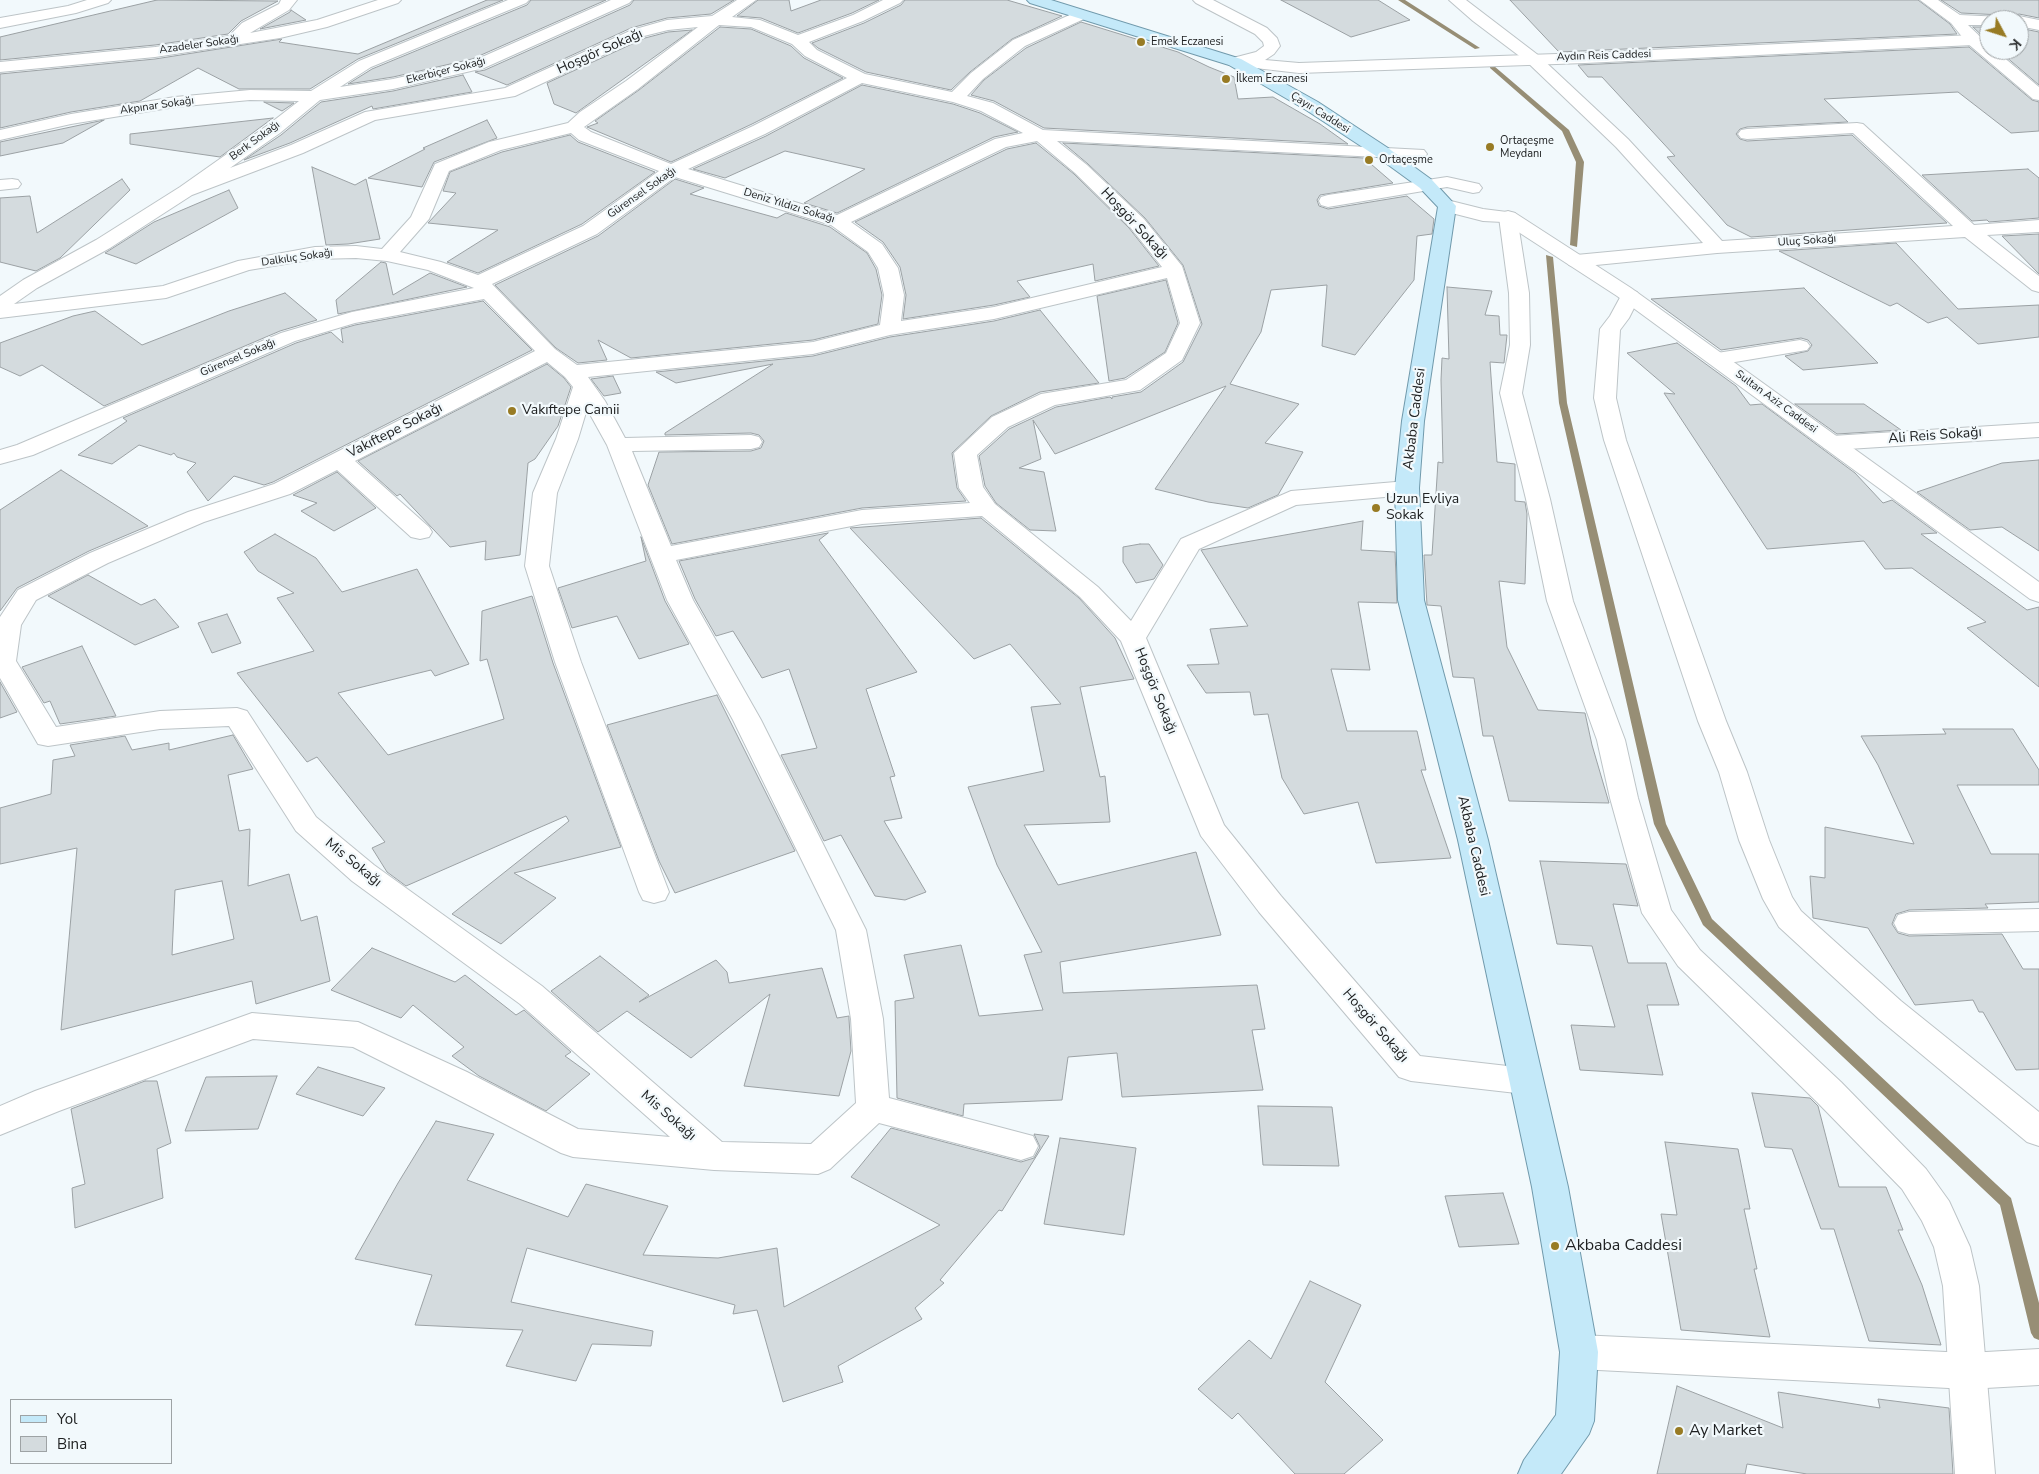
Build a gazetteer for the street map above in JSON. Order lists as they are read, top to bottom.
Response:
{
  "streets": {
    "main road": ["Çayır Caddesi", "Akbaba Caddesi"],
    "street": [
      "Azadeler Sokağı",
      "Hoşgör Sokağı",
      "Aydın Reis Caddesi",
      "Ekerbiçer Sokağı",
      "Akpınar Sokağı",
      "Berk Sokağı",
      "Gürensel Sokağı",
      "Deniz Yıldızı Sokağı",
      "Uluç Sokağı",
      "Dalkılıç Sokağı",
      "Sultan Aziz Caddesi",
      "Vakıftepe Sokağı",
      "Ali Reis Sokağı",
      "Mis Sokağı"
    ]
  },
  "crossings": [
    ["Hoşgör Sokağı", "Berk Sokağı"],
    ["Hoşgör Sokağı", "Gürensel Sokağı"],
    ["Hoşgör Sokağı", "Akbaba Caddesi"],
    ["Aydın Reis Caddesi", "Çayır Caddesi"],
    ["Ekerbiçer Sokağı", "Akpınar Sokağı"],
    ["Ekerbiçer Sokağı", "Berk Sokağı"],
    ["Akpınar Sokağı", "Berk Sokağı"],
    ["Çayır Caddesi", "Akbaba Caddesi"],
    ["Gürensel Sokağı", "Deniz Yıldızı Sokağı"],
    ["Gürensel Sokağı", "Dalkılıç Sokağı"],
    ["Uluç Sokağı", "Sultan Aziz Caddesi"],
    ["Sultan Aziz Caddesi", "Ali Reis Sokağı"]
  ],
  "places": [
    "Emek Eczanesi",
    "İlkem Eczanesi",
    "Ortaçeşme Meydanı",
    "Ortaçeşme",
    "Vakıftepe Camii",
    "Uzun Evliya Sokak",
    "Akbaba Caddesi",
    "Ay Market"
  ],
  "legend": ["Yol", "Bina"],
  "north": "bottom right"
}
